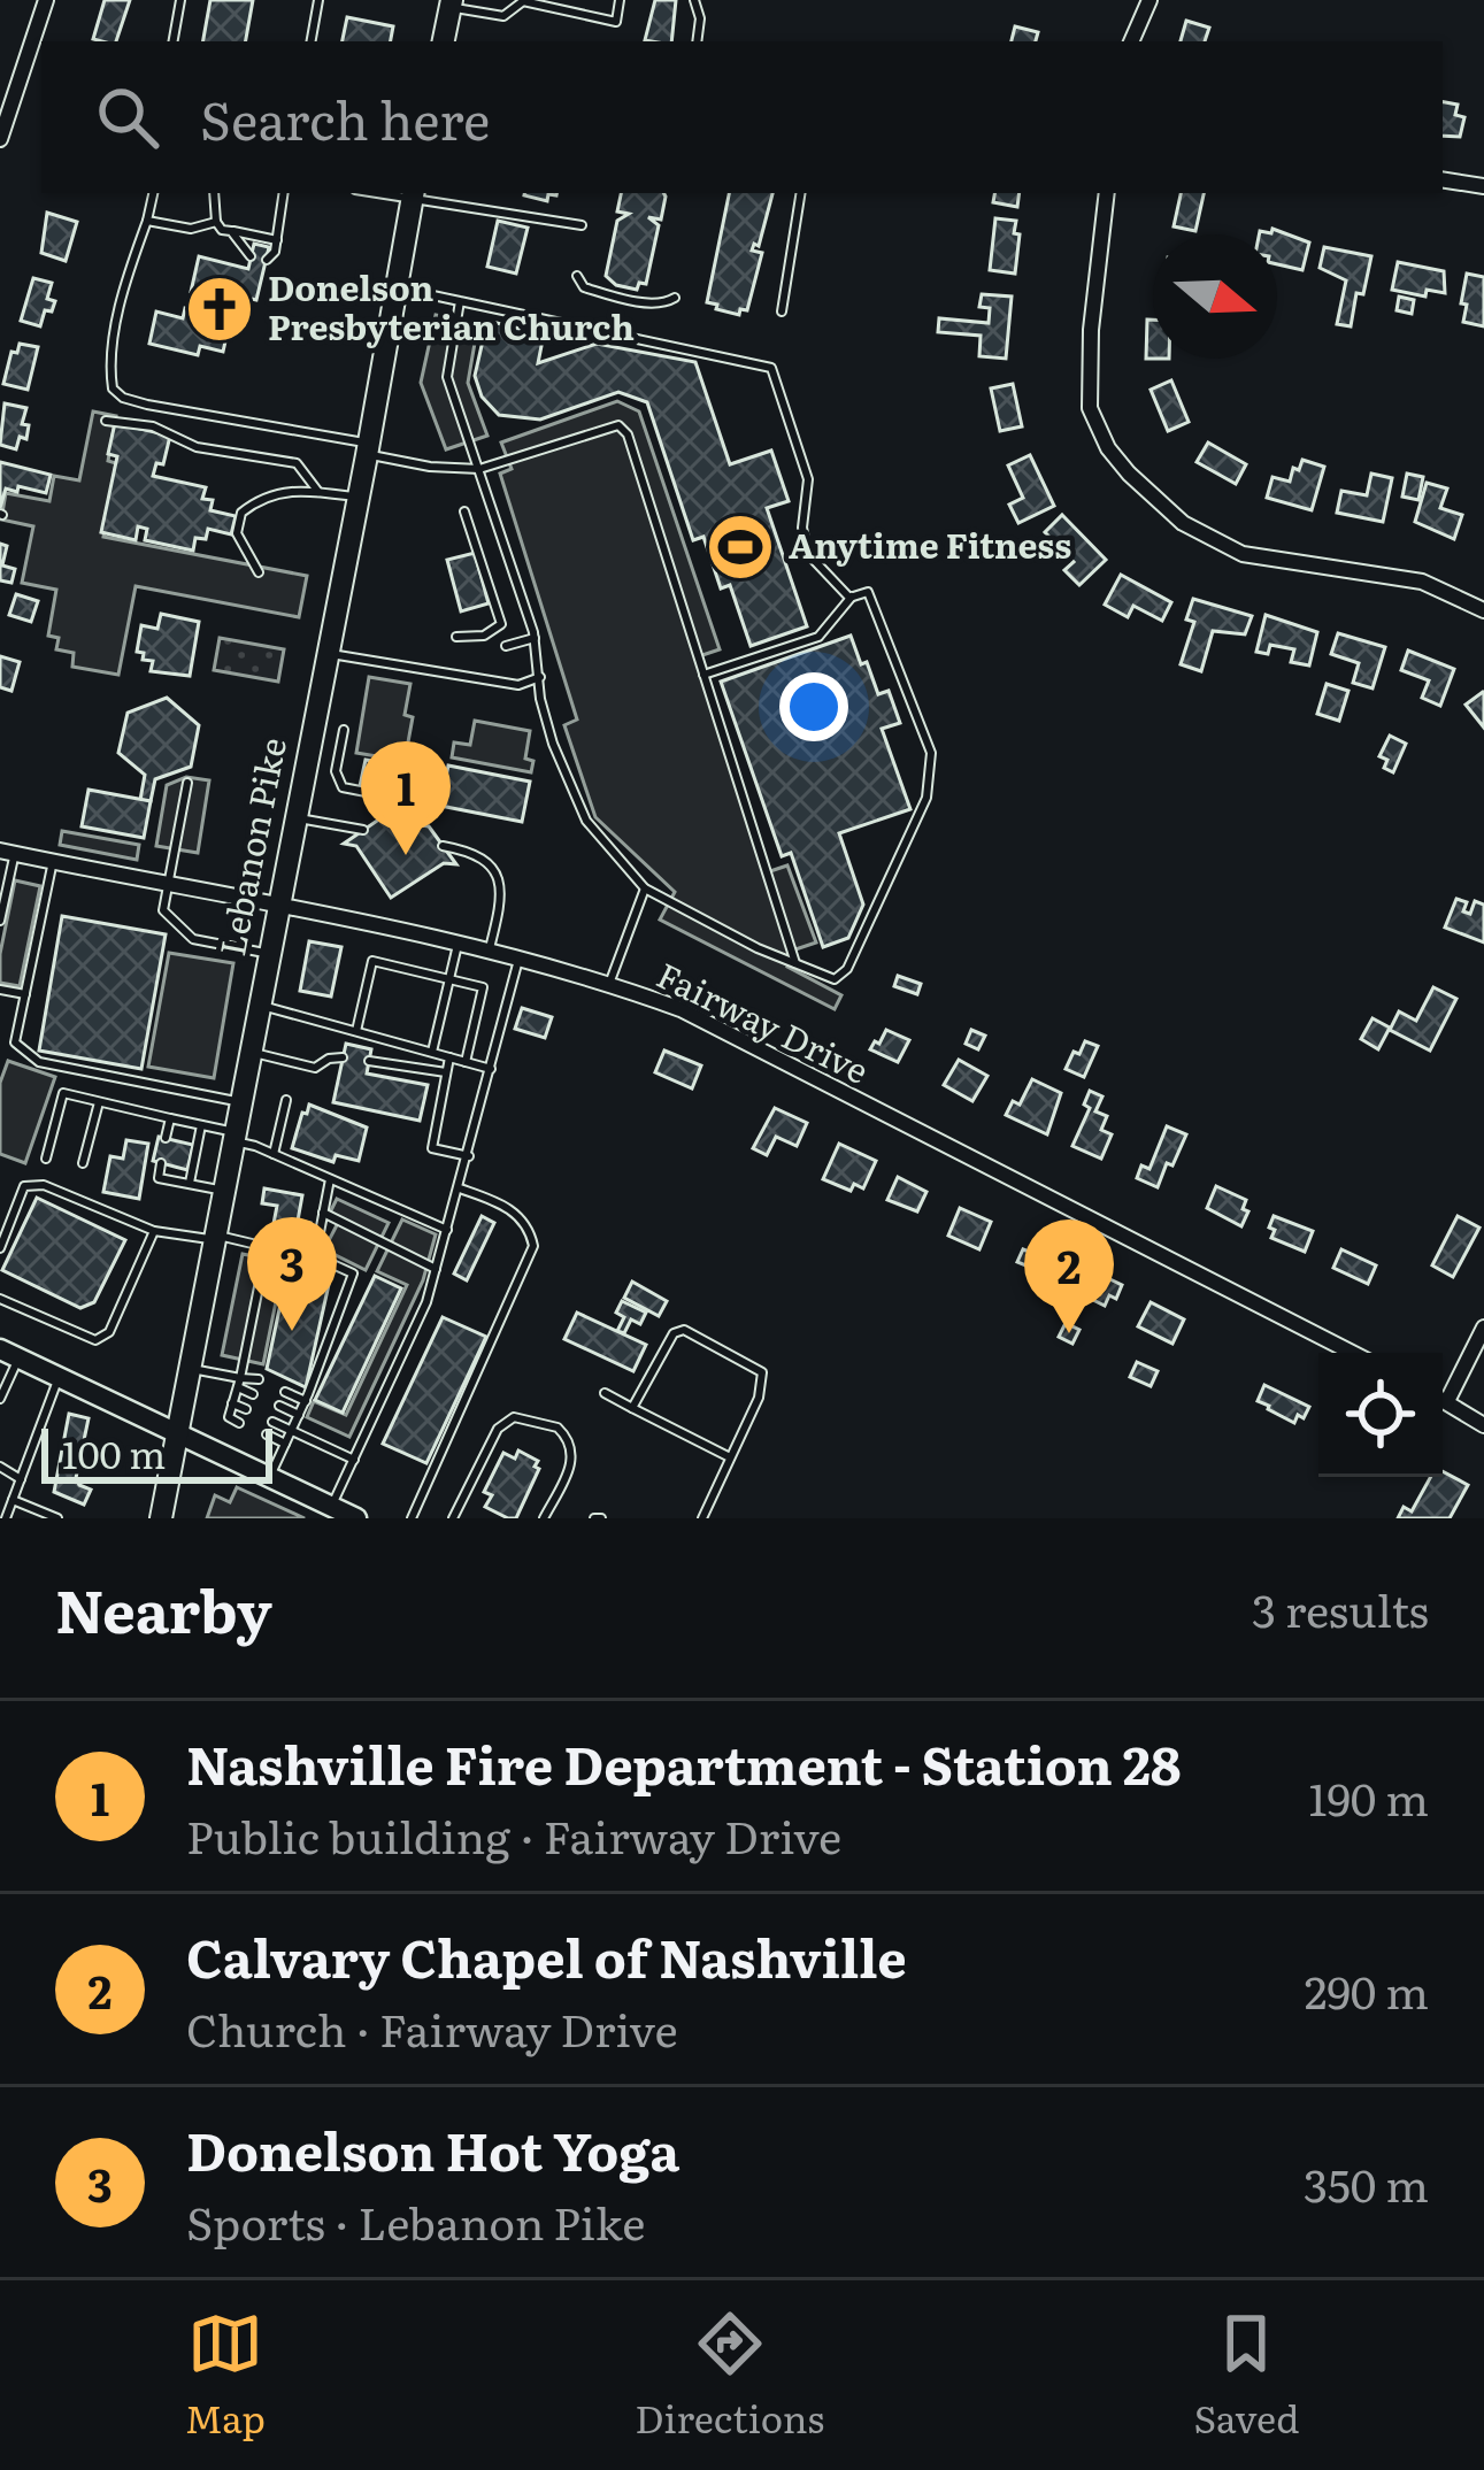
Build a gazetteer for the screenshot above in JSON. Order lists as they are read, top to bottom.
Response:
{
  "streets": {
    "main road": ["Lebanon Pike"],
    "street": ["Fairway Drive"]
  },
  "crossings": [
    ["Lebanon Pike", "Fairway Drive"]
  ],
  "places": {
    "church": ["Donelson Presbyterian Church"],
    "sports": ["Anytime Fitness"]
  },
  "scale_bar": "100 m",
  "north": "right",
  "page": {
    "search": "Search here",
    "pins": ["1", "3", "2"],
    "scale": "100 m",
    "heading": ["Nearby", "3 results"],
    "list": [
      {
        "mark": "1",
        "name": "Nashville Fire Department - Station 28",
        "note": "Public building · Fairway Drive",
        "value": "190 m"
      },
      {
        "mark": "2",
        "name": "Calvary Chapel of Nashville",
        "note": "Church · Fairway Drive",
        "value": "290 m"
      },
      {
        "mark": "3",
        "name": "Donelson Hot Yoga",
        "note": "Sports · Lebanon Pike",
        "value": "350 m"
      }
    ],
    "nav": ["Map", "Directions", "Saved"]
  }
}
